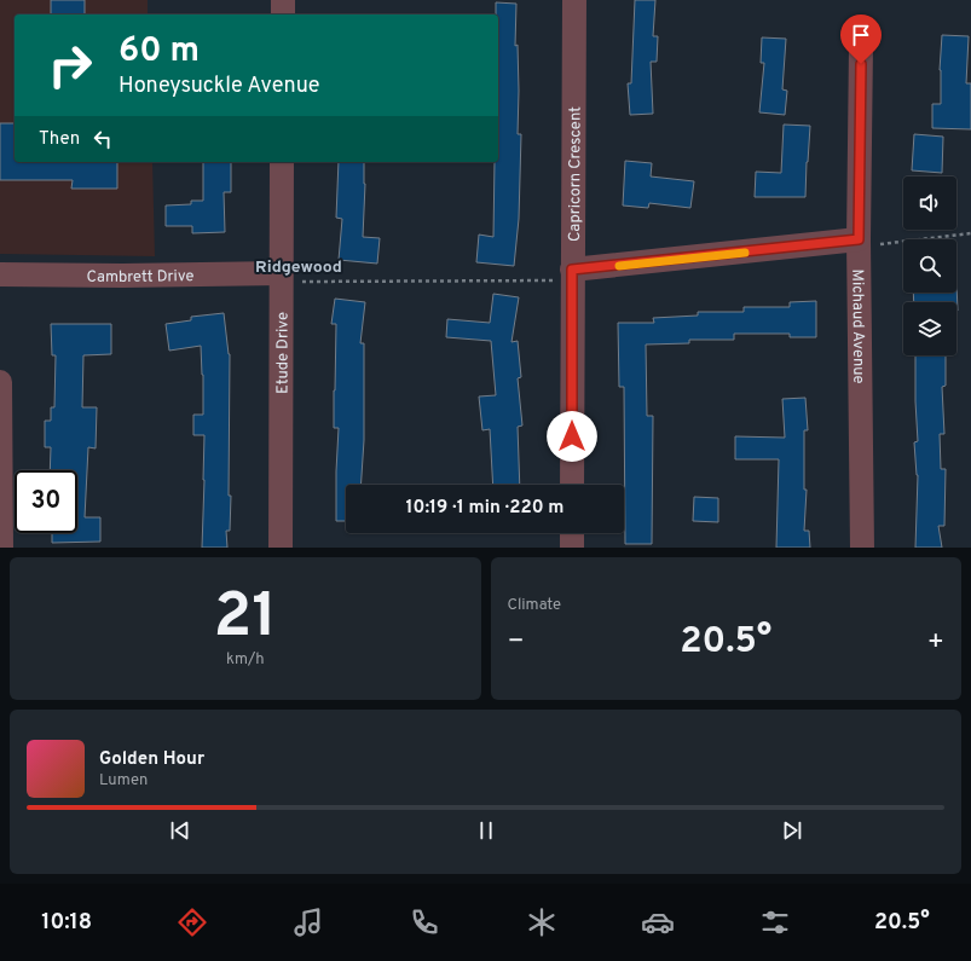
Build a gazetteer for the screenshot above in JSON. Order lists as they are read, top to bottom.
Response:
{
  "streets": {
    "street": [
      "Capricorn Crescent",
      "Cambrett Drive",
      "Michaud Avenue",
      "Etude Drive"
    ]
  },
  "crossings": [
    ["Cambrett Drive", "Etude Drive"]
  ],
  "districts": ["Ridgewood"],
  "page": {
    "turn": ["60 m", "Honeysuckle Avenue"],
    "then": "Then",
    "limit": "30",
    "trip": "10:19 · 1 min · 220 m",
    "tile": [
      ["21", "km/h"],
      "Climate"
    ],
    "heat": ["−", "20.5°", "+"],
    "song": ["Golden Hour", "Lumen"],
    "tabs": ["10:18", "20.5°"]
  }
}
